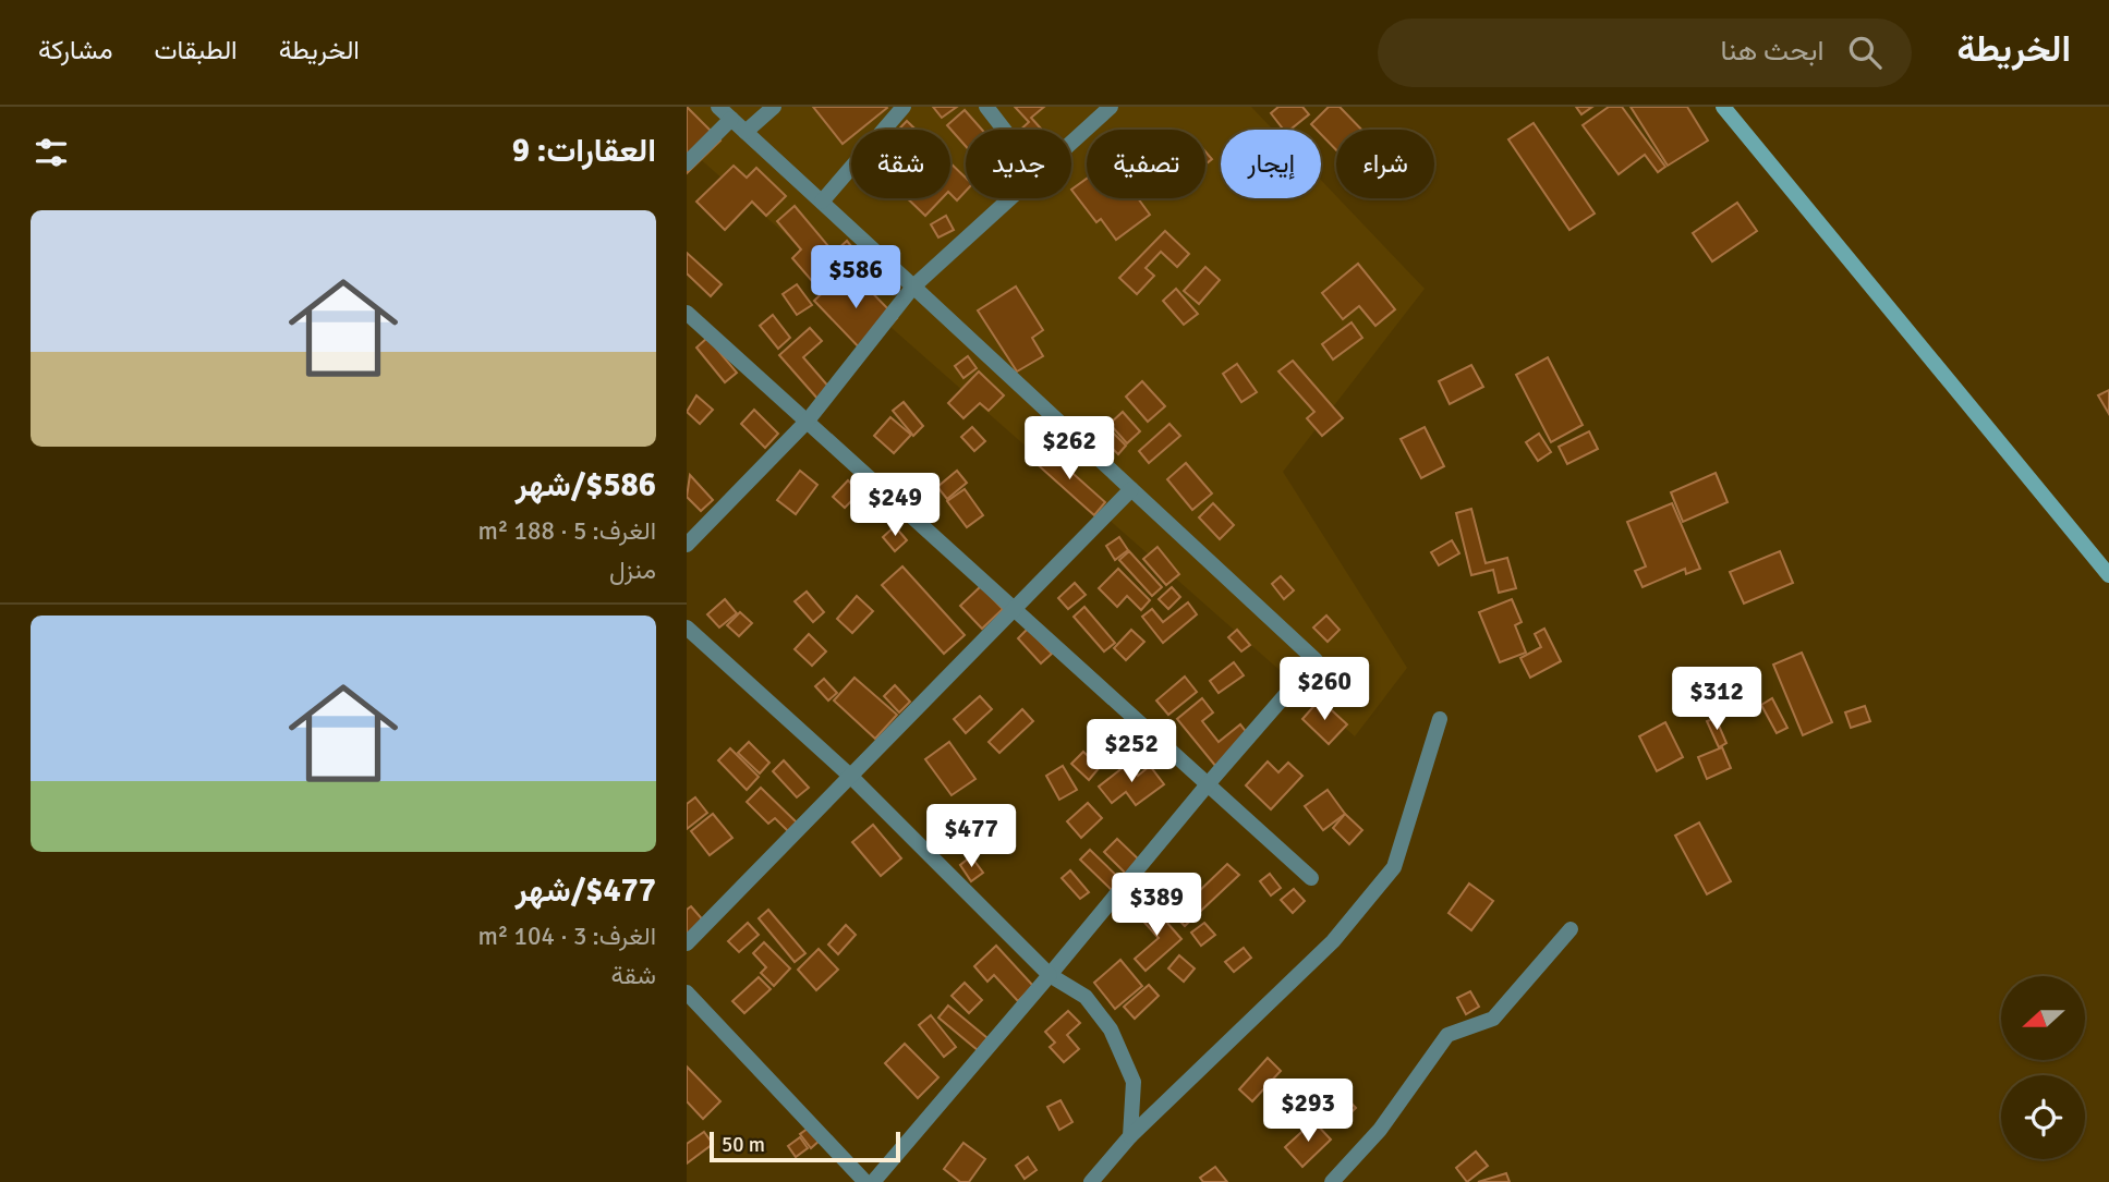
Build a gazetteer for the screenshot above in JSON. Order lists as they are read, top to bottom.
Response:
{
  "scale_bar": "50 m",
  "north": "left",
  "page": {
    "header": "الخريطة",
    "search": "ابحث هنا",
    "nav": ["الخريطة", "الطبقات", "مشاركة"],
    "heading": "العقارات: 9",
    "chip": [
      "شراء",
      "إيجار",
      "تصفية",
      "جديد",
      "شقة"
    ],
    "list": [
      {
        "name": "$586/شهر",
        "note": "الغرف: 5 · 188 m² · منزل"
      },
      {
        "name": "$477/شهر",
        "note": "الغرف: 3 · 104 m² · شقة"
      }
    ],
    "price": [
      "$586",
      "$262",
      "$249",
      "$260",
      "$312",
      "$252",
      "$477",
      "$389",
      "$293"
    ],
    "scale": "50 m"
  }
}
